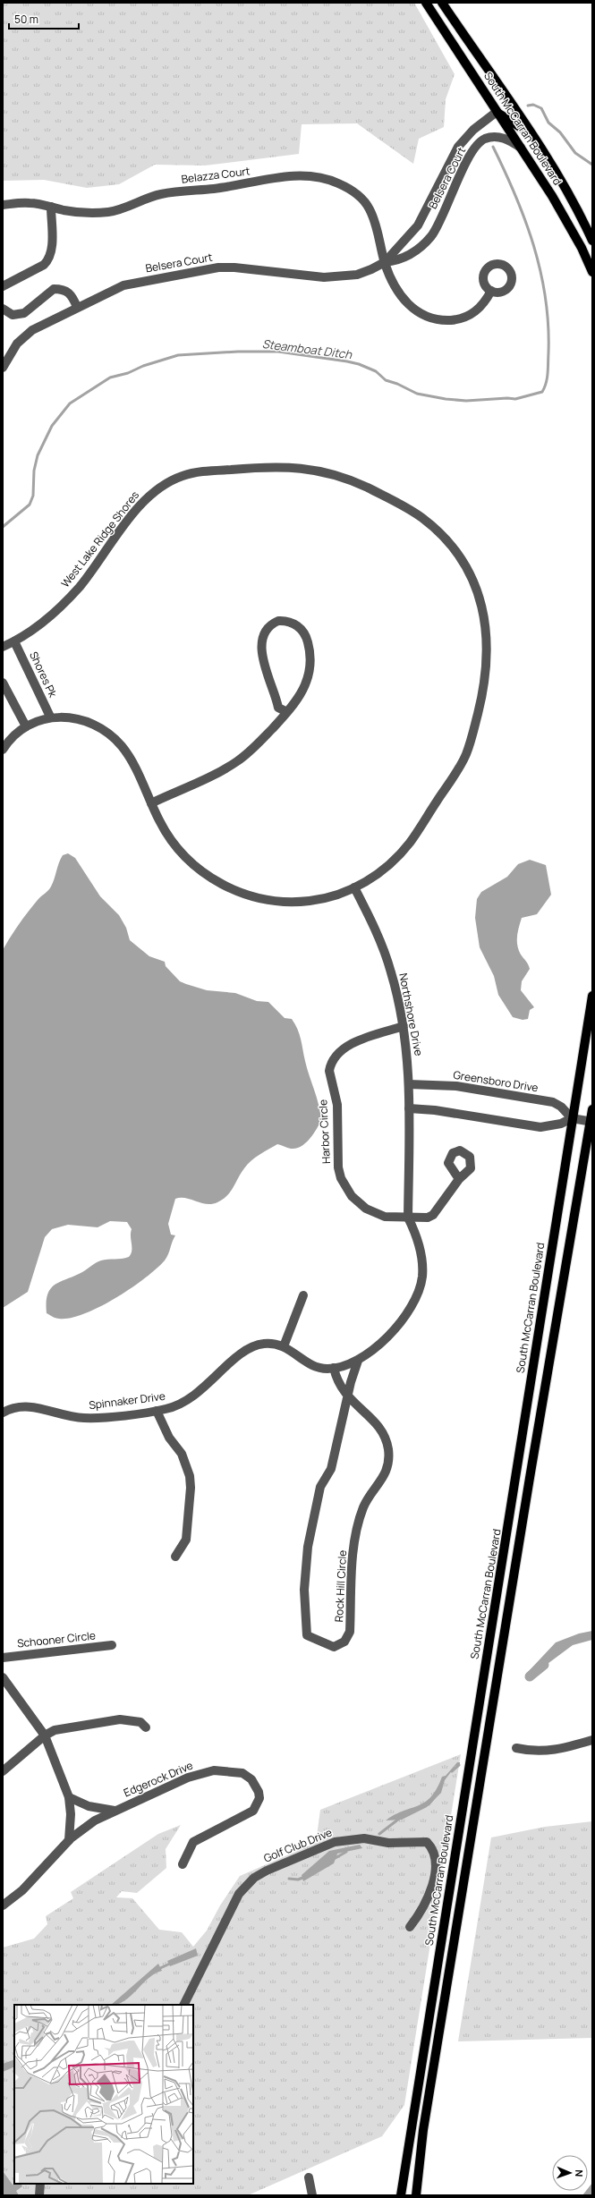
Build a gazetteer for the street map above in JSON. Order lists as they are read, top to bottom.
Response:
{
  "streets": {
    "main road": ["South McCarran Boulevard"],
    "street": [
      "Belazza Court",
      "Belsera Court",
      "West Lake Ridge Shores",
      "Shores Pk",
      "Northshore Drive",
      "Greensboro Drive",
      "Harbor Circle",
      "Spinnaker Drive",
      "Rock Hill Circle",
      "Schooner Circle",
      "Edgerock Drive",
      "Golf Club Drive"
    ]
  },
  "crossings": [
    ["South McCarran Boulevard", "Belsera Court"],
    ["South McCarran Boulevard", "Greensboro Drive"],
    ["Belazza Court", "Belsera Court"],
    ["West Lake Ridge Shores", "Shores Pk"],
    ["West Lake Ridge Shores", "Northshore Drive"],
    ["Northshore Drive", "Greensboro Drive"],
    ["Northshore Drive", "Harbor Circle"],
    ["Northshore Drive", "Spinnaker Drive"],
    ["Harbor Circle", "Spinnaker Drive"],
    ["Spinnaker Drive", "Rock Hill Circle"]
  ],
  "water": ["Steamboat Ditch"],
  "scale_bar": "50 m",
  "north": "right"
}
